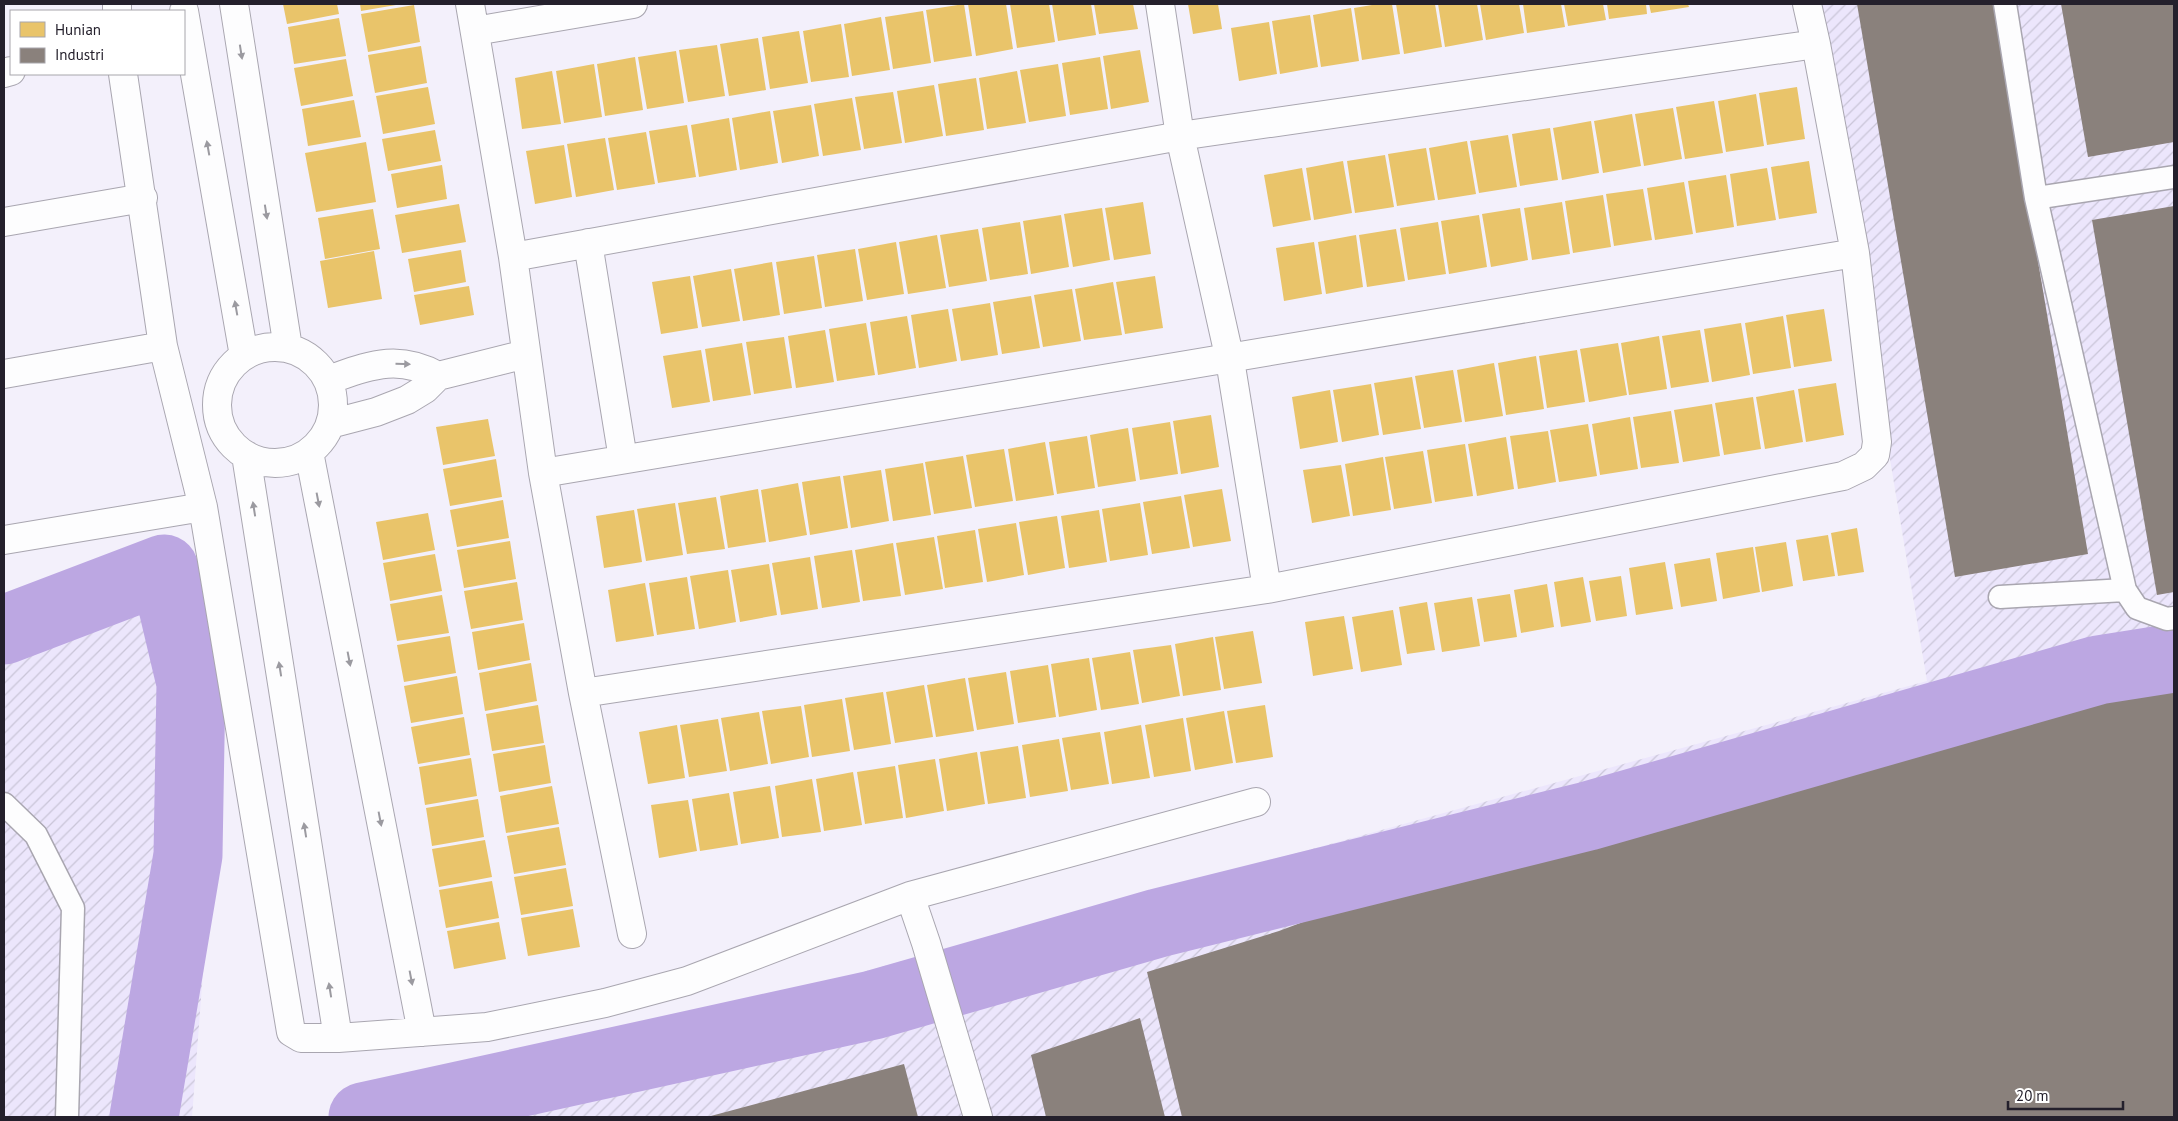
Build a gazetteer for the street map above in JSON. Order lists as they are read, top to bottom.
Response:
{
  "legend": ["Hunian", "Industri"],
  "scale_bar": "20 m"
}
